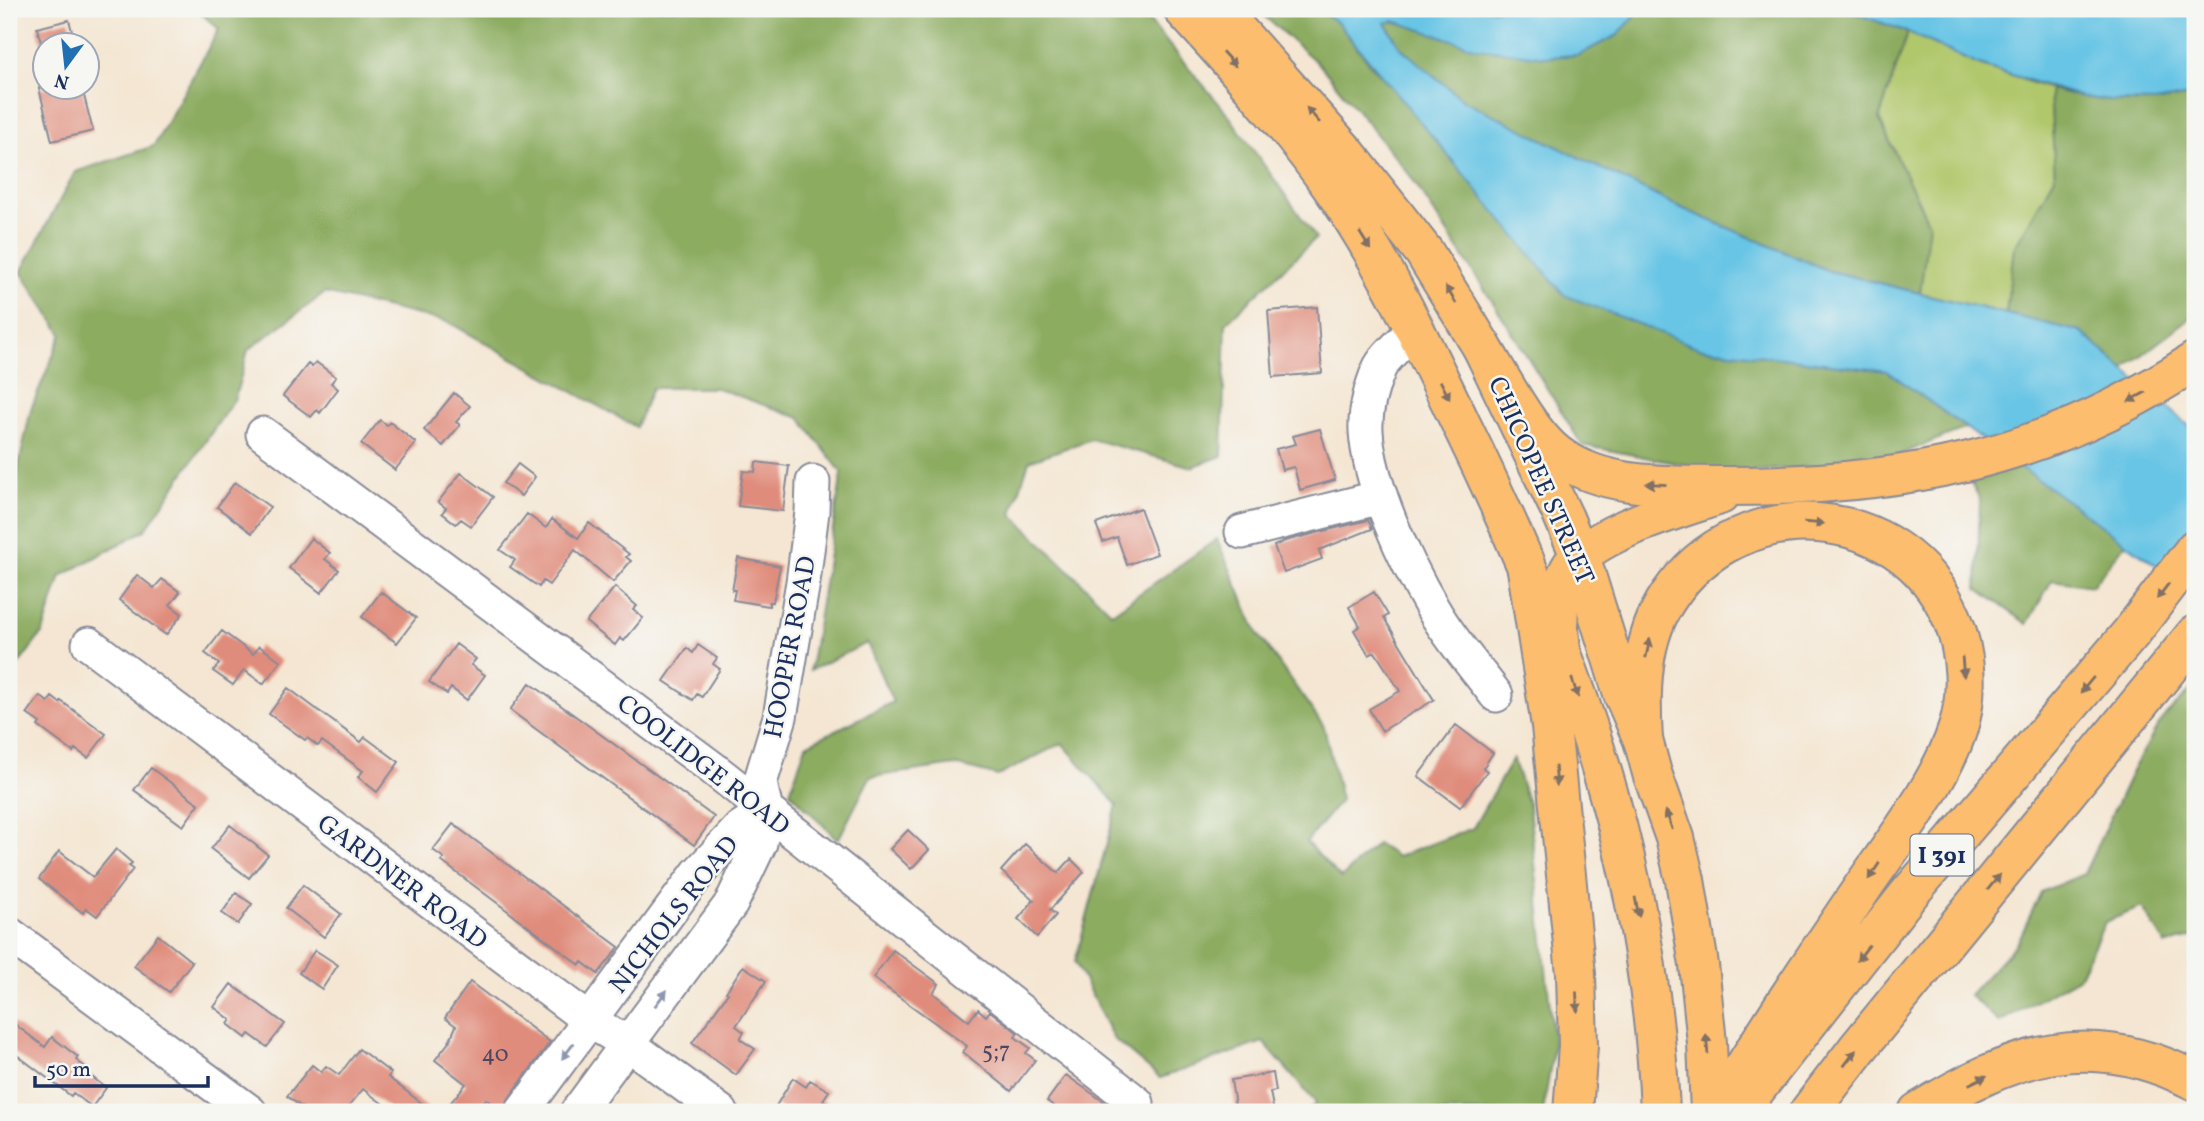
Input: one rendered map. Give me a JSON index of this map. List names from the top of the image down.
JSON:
{
  "streets": {
    "main road": ["CHICOPEE STREET", "I 391"],
    "street": [
      "HOOPER ROAD",
      "COOLIDGE ROAD",
      "GARDNER ROAD",
      "NICHOLS ROAD"
    ]
  },
  "crossings": [
    ["HOOPER ROAD", "COOLIDGE ROAD"],
    ["HOOPER ROAD", "NICHOLS ROAD"],
    ["COOLIDGE ROAD", "NICHOLS ROAD"],
    ["GARDNER ROAD", "NICHOLS ROAD"]
  ],
  "house_numbers": ["5;7", "40"],
  "scale_bar": "50 m",
  "north": "bottom"
}
